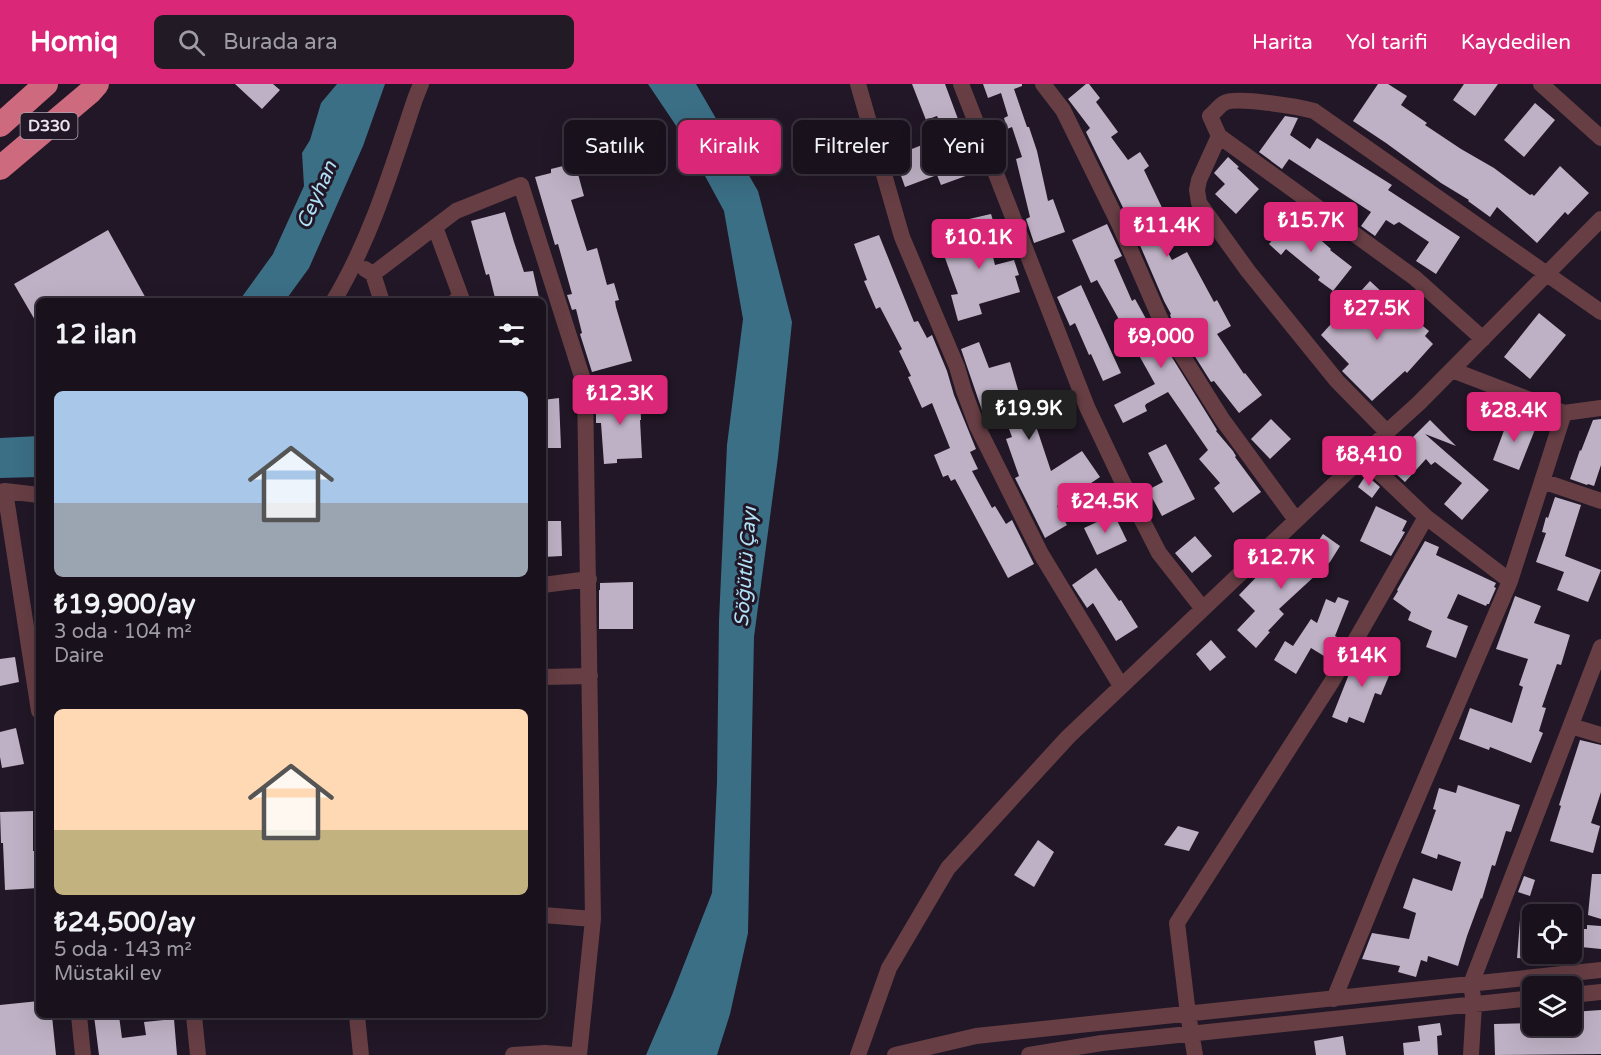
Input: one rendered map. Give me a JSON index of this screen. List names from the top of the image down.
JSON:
{
  "streets": {
    "highway": ["D330"]
  },
  "water": ["Ceyhan", "Söğütlü Çayı"],
  "page": {
    "header": "Homiq",
    "search": "Burada ara",
    "nav": ["Harita", "Yol tarifi", "Kaydedilen"],
    "chip": [
      "Satılık",
      "Kiralık",
      "Filtreler",
      "Yeni"
    ],
    "price": [
      "₺15.7K",
      "₺11.4K",
      "₺10.1K",
      "₺27.5K",
      "₺9,000",
      "₺12.3K",
      "₺19.9K",
      "₺28.4K",
      "₺8,410",
      "₺24.5K",
      "₺12.7K",
      "₺14K"
    ],
    "heading": "12 ilan",
    "list": [
      {
        "name": "₺19,900/ay",
        "note": "3 oda · 104 m² · Daire"
      },
      {
        "name": "₺24,500/ay",
        "note": "5 oda · 143 m² · Müstakil ev"
      }
    ]
  }
}
